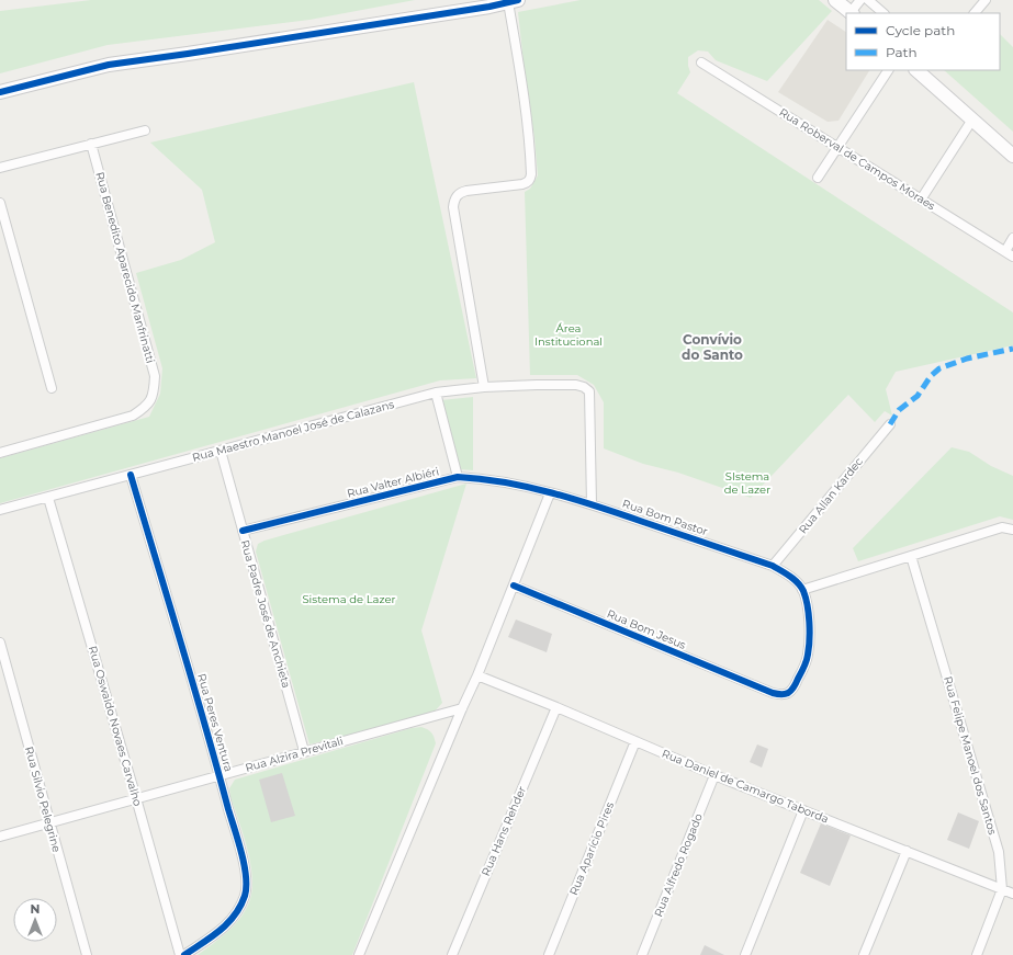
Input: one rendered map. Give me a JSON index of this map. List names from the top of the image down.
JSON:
{
  "streets": {
    "street": [
      "Rua Roberval de Campos Moraes",
      "Rua Benedito Aparecido Manfrinatti",
      "Rua Maestro Manoel José de Calazans",
      "Rua Valter Albiéri",
      "Rua Allan Kardec",
      "Rua Bom Pastor",
      "Rua Padre José de Anchieta",
      "Rua Bom Jesus",
      "Rua Peres Ventura",
      "Rua Oswaldo Novaes Carvalho",
      "Rua Alzira Previtali",
      "Rua Felipe Manoel dos Santos",
      "Rua Daniel de Camargo Taborda",
      "Rua Silvio Pelegrine",
      "Rua Hans Rehder",
      "Rua Aparício Pires",
      "Rua Alfredo Rogado"
    ]
  },
  "crossings": [
    ["Rua Maestro Manoel José de Calazans", "Rua Bom Pastor"],
    ["Rua Maestro Manoel José de Calazans", "Rua Padre José de Anchieta"],
    ["Rua Maestro Manoel José de Calazans", "Rua Peres Ventura"],
    ["Rua Maestro Manoel José de Calazans", "Rua Oswaldo Novaes Carvalho"],
    ["Rua Valter Albiéri", "Rua Bom Pastor"],
    ["Rua Valter Albiéri", "Rua Padre José de Anchieta"],
    ["Rua Allan Kardec", "Rua Bom Pastor"],
    ["Rua Bom Pastor", "Rua Bom Jesus"],
    ["Rua Padre José de Anchieta", "Rua Alzira Previtali"],
    ["Rua Peres Ventura", "Rua Alzira Previtali"],
    ["Rua Oswaldo Novaes Carvalho", "Rua Alzira Previtali"],
    ["Rua Alzira Previtali", "Rua Silvio Pelegrine"],
    ["Rua Felipe Manoel dos Santos", "Rua Daniel de Camargo Taborda"],
    ["Rua Daniel de Camargo Taborda", "Rua Hans Rehder"],
    ["Rua Daniel de Camargo Taborda", "Rua Aparício Pires"],
    ["Rua Daniel de Camargo Taborda", "Rua Alfredo Rogado"]
  ],
  "districts": ["Convívio do Santo"],
  "parks": ["Área Institucional", "SIstema de Lazer", "Sistema de Lazer"],
  "legend": ["Cycle path", "Path"],
  "north": "top"
}
